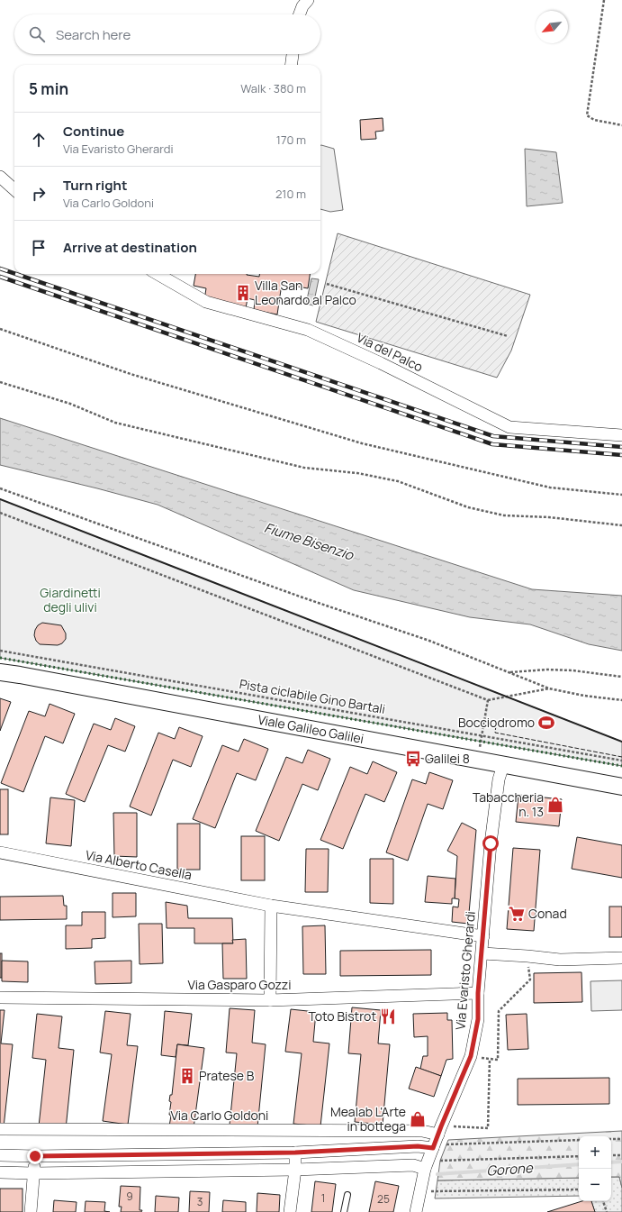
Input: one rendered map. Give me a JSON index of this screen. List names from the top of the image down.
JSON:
{
  "streets": {
    "main road": ["Viale Galileo Galilei"],
    "street": [
      "Via del Palco",
      "Via Alberto Casella",
      "Via Evaristo Gherardi",
      "Via Gasparo Gozzi",
      "Via Carlo Goldoni"
    ],
    "path": ["Pista ciclabile Gino Bartali"]
  },
  "crossings": [
    ["Viale Galileo Galilei", "Via Evaristo Gherardi"],
    ["Via Alberto Casella", "Via Evaristo Gherardi"],
    ["Via Evaristo Gherardi", "Via Gasparo Gozzi"],
    ["Via Evaristo Gherardi", "Via Carlo Goldoni"]
  ],
  "water": ["Fiume Bisenzio", "Gorone"],
  "parks": ["Giardinetti degli ulivi"],
  "places": {
    "building": ["Villa San Leonardo al Palco", "Pratese B"],
    "sports": ["Bocciodromo"],
    "bus stop": ["Galilei 8"],
    "shop": ["Tabaccheria n. 13", "Mealab L'Arte in bottega"],
    "supermarket": ["Conad"],
    "restaurant": ["Toto Bistrot"]
  },
  "house_numbers": [
    "9",
    "1",
    "25",
    "3"
  ],
  "north": "bottom left",
  "page": {
    "search": "Search here",
    "heading": ["5 min", "Walk · 380 m"],
    "list": [
      ["Continue", "Via Evaristo Gherardi", "170 m"],
      ["Turn right", "Via Carlo Goldoni", "210 m"],
      "Arrive at destination"
    ],
    "map_buttons": ["+", "−"]
  }
}
